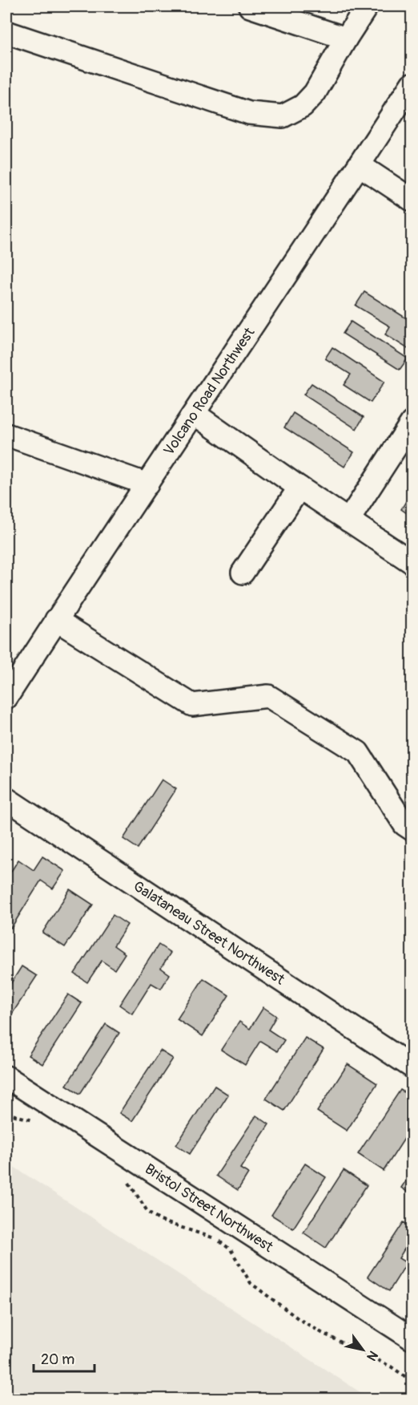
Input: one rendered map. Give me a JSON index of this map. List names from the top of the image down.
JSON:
{
  "streets": {
    "street": ["Volcano Road Northwest", "Galataneau Street Northwest", "Bristol Street Northwest"]
  },
  "scale_bar": "20 m",
  "north": "bottom right"
}
